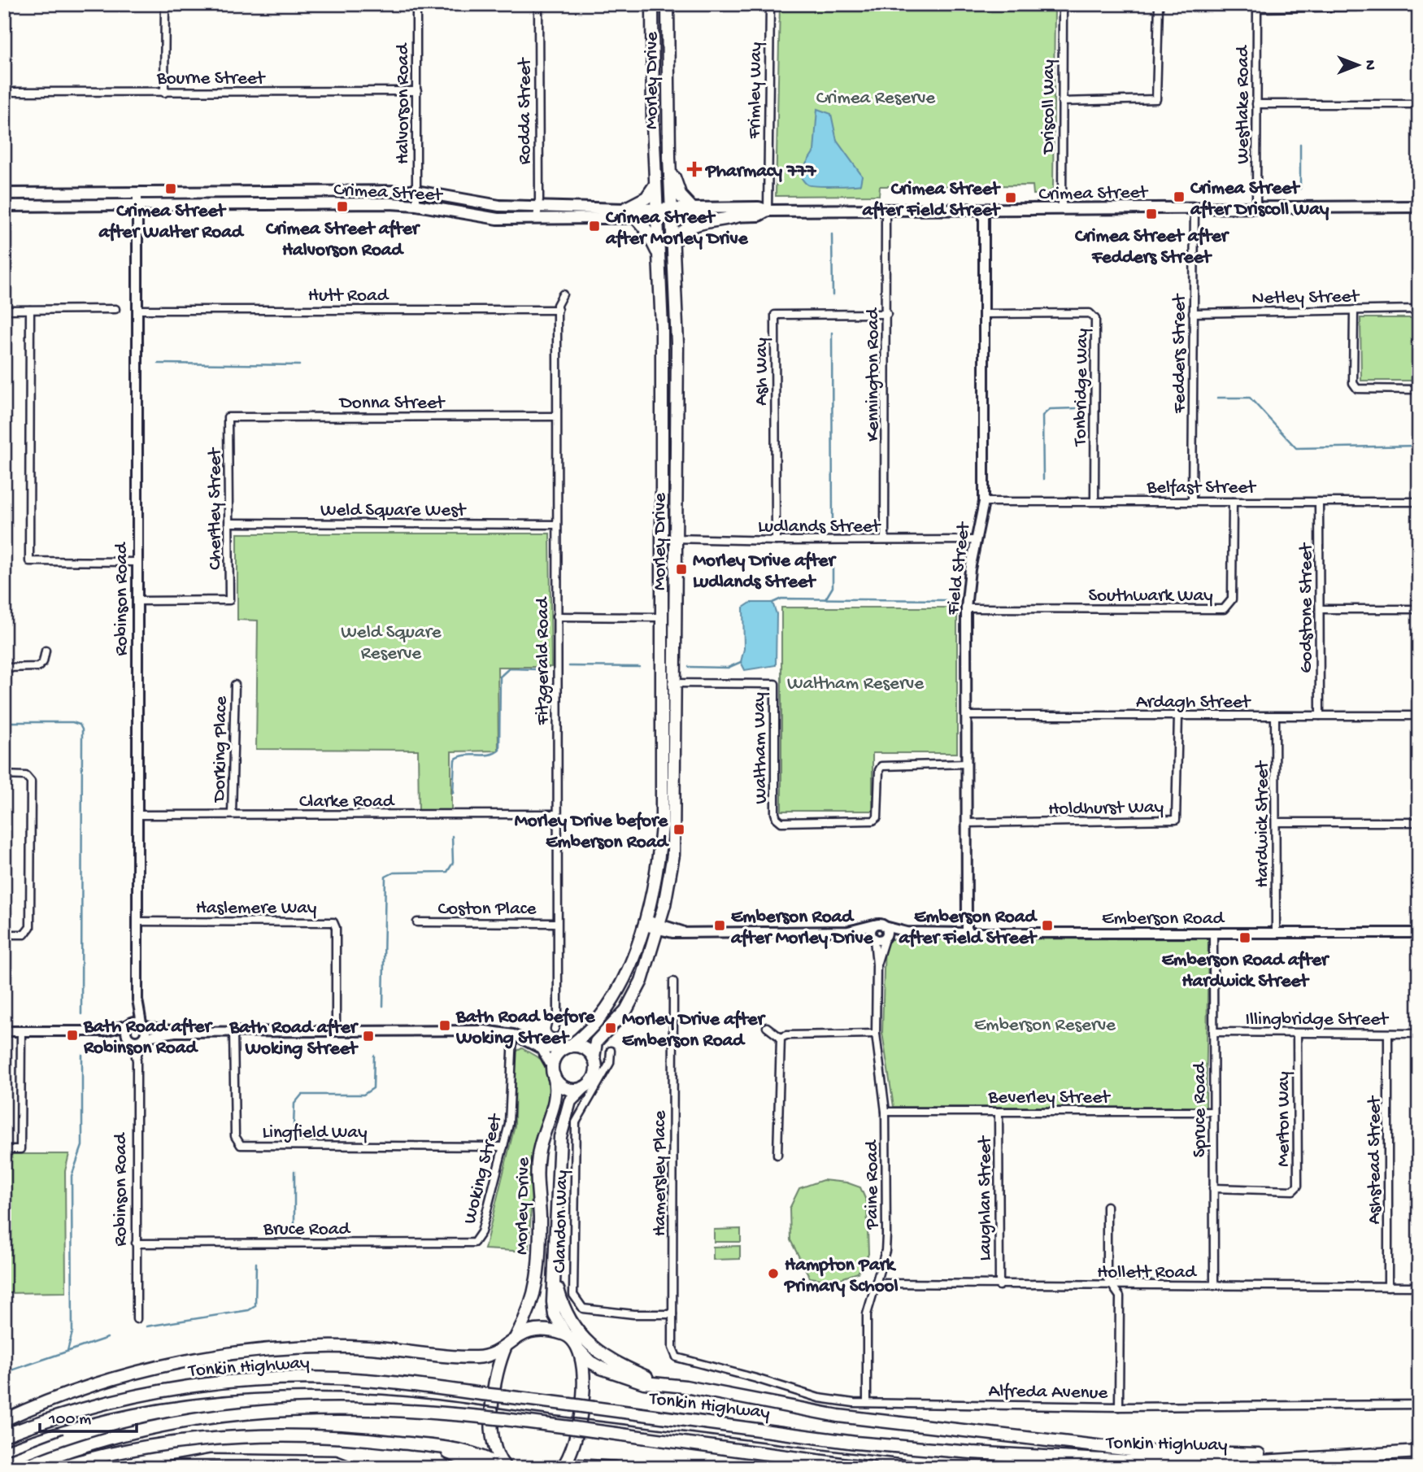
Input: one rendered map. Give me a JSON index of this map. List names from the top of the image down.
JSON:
{
  "streets": {
    "highway": ["Morley Drive", "Tonkin Highway"],
    "main road": ["Crimea Street"],
    "street": [
      "Bourne Street",
      "Frimley Way",
      "Halvorson Road",
      "Westlake Road",
      "Driscoll Way",
      "Rodda Street",
      "Hutt Road",
      "Netley Street",
      "Fedders Street",
      "Ash Way",
      "Kennington Road",
      "Tonbridge Way",
      "Donna Street",
      "Belfast Street",
      "Weld Square West",
      "Chertley Street",
      "Ludlands Street",
      "Field Street",
      "Southwark Way",
      "Robinson Road",
      "Godstone Street",
      "Fitzgerald Road",
      "Ardagh Street",
      "Waltham Way",
      "Dorking Place",
      "Clarke Road",
      "Holdhurst Way",
      "Hardwick Street",
      "Haslemere Way",
      "Coston Place",
      "Emberson Road",
      "Illingbridge Street",
      "Beverley Street",
      "Spruce Road",
      "Merton Way",
      "Lingfield Way",
      "Ashstead Street",
      "Woking Street",
      "Hamersley Place",
      "Paine Road",
      "Laughlan Street",
      "Clandon Way",
      "Bruce Road",
      "Hollett Road",
      "Alfreda Avenue"
    ]
  },
  "crossings": [
    ["Bourne Street", "Halvorson Road"],
    ["Morley Drive", "Crimea Street"],
    ["Morley Drive", "Ludlands Street"],
    ["Morley Drive", "Waltham Way"],
    ["Frimley Way", "Crimea Street"],
    ["Halvorson Road", "Crimea Street"],
    ["Westlake Road", "Crimea Street"],
    ["Driscoll Way", "Crimea Street"],
    ["Rodda Street", "Crimea Street"],
    ["Crimea Street", "Fedders Street"],
    ["Crimea Street", "Kennington Road"],
    ["Crimea Street", "Field Street"],
    ["Crimea Street", "Robinson Road"],
    ["Hutt Road", "Robinson Road"],
    ["Hutt Road", "Fitzgerald Road"],
    ["Netley Street", "Fedders Street"],
    ["Fedders Street", "Belfast Street"],
    ["Ash Way", "Kennington Road"],
    ["Ash Way", "Ludlands Street"],
    ["Kennington Road", "Ludlands Street"],
    ["Tonbridge Way", "Belfast Street"],
    ["Tonbridge Way", "Field Street"],
    ["Donna Street", "Chertley Street"],
    ["Donna Street", "Fitzgerald Road"],
    ["Belfast Street", "Field Street"],
    ["Belfast Street", "Southwark Way"],
    ["Belfast Street", "Godstone Street"],
    ["Weld Square West", "Chertley Street"],
    ["Weld Square West", "Fitzgerald Road"],
    ["Chertley Street", "Robinson Road"],
    ["Ludlands Street", "Field Street"],
    ["Field Street", "Southwark Way"],
    ["Field Street", "Ardagh Street"],
    ["Field Street", "Waltham Way"],
    ["Field Street", "Holdhurst Way"],
    ["Field Street", "Emberson Road"],
    ["Robinson Road", "Clarke Road"],
    ["Robinson Road", "Haslemere Way"],
    ["Robinson Road", "Bruce Road"],
    ["Godstone Street", "Ardagh Street"],
    ["Fitzgerald Road", "Clarke Road"],
    ["Fitzgerald Road", "Coston Place"],
    ["Ardagh Street", "Holdhurst Way"],
    ["Ardagh Street", "Hardwick Street"],
    ["Dorking Place", "Clarke Road"],
    ["Hardwick Street", "Emberson Road"],
    ["Emberson Road", "Spruce Road"],
    ["Emberson Road", "Paine Road"],
    ["Illingbridge Street", "Spruce Road"],
    ["Illingbridge Street", "Merton Way"],
    ["Illingbridge Street", "Ashstead Street"],
    ["Beverley Street", "Spruce Road"],
    ["Beverley Street", "Paine Road"],
    ["Beverley Street", "Laughlan Street"],
    ["Spruce Road", "Merton Way"],
    ["Spruce Road", "Hollett Road"],
    ["Lingfield Way", "Woking Street"],
    ["Ashstead Street", "Hollett Road"],
    ["Woking Street", "Bruce Road"],
    ["Hamersley Place", "Clandon Way"],
    ["Hamersley Place", "Alfreda Avenue"],
    ["Paine Road", "Hollett Road"],
    ["Paine Road", "Alfreda Avenue"],
    ["Laughlan Street", "Hollett Road"]
  ],
  "parks": [
    "Crimea Reserve",
    "Weld Square Reserve",
    "Waltham Reserve",
    "Emberson Reserve"
  ],
  "places": {
    "health": ["Pharmacy 777"],
    "transit": [
      "Crimea Street after Walter Road",
      "Crimea Street after Driscoll Way",
      "Crimea Street after Field Street",
      "Crimea Street after Halvorson Road",
      "Crimea Street after Fedders Street",
      "Crimea Street after Morley Drive",
      "Morley Drive after Ludlands Street",
      "Morley Drive before Emberson Road",
      "Emberson Road after Morley Drive",
      "Emberson Road after Field Street",
      "Emberson Road after Hardwick Street",
      "Bath Road before Woking Street",
      "Morley Drive after Emberson Road",
      "Bath Road after Robinson Road",
      "Bath Road after Woking Street"
    ],
    "other": ["Hampton Park Primary School"]
  },
  "scale_bar": "100 m",
  "north": "right"
}
